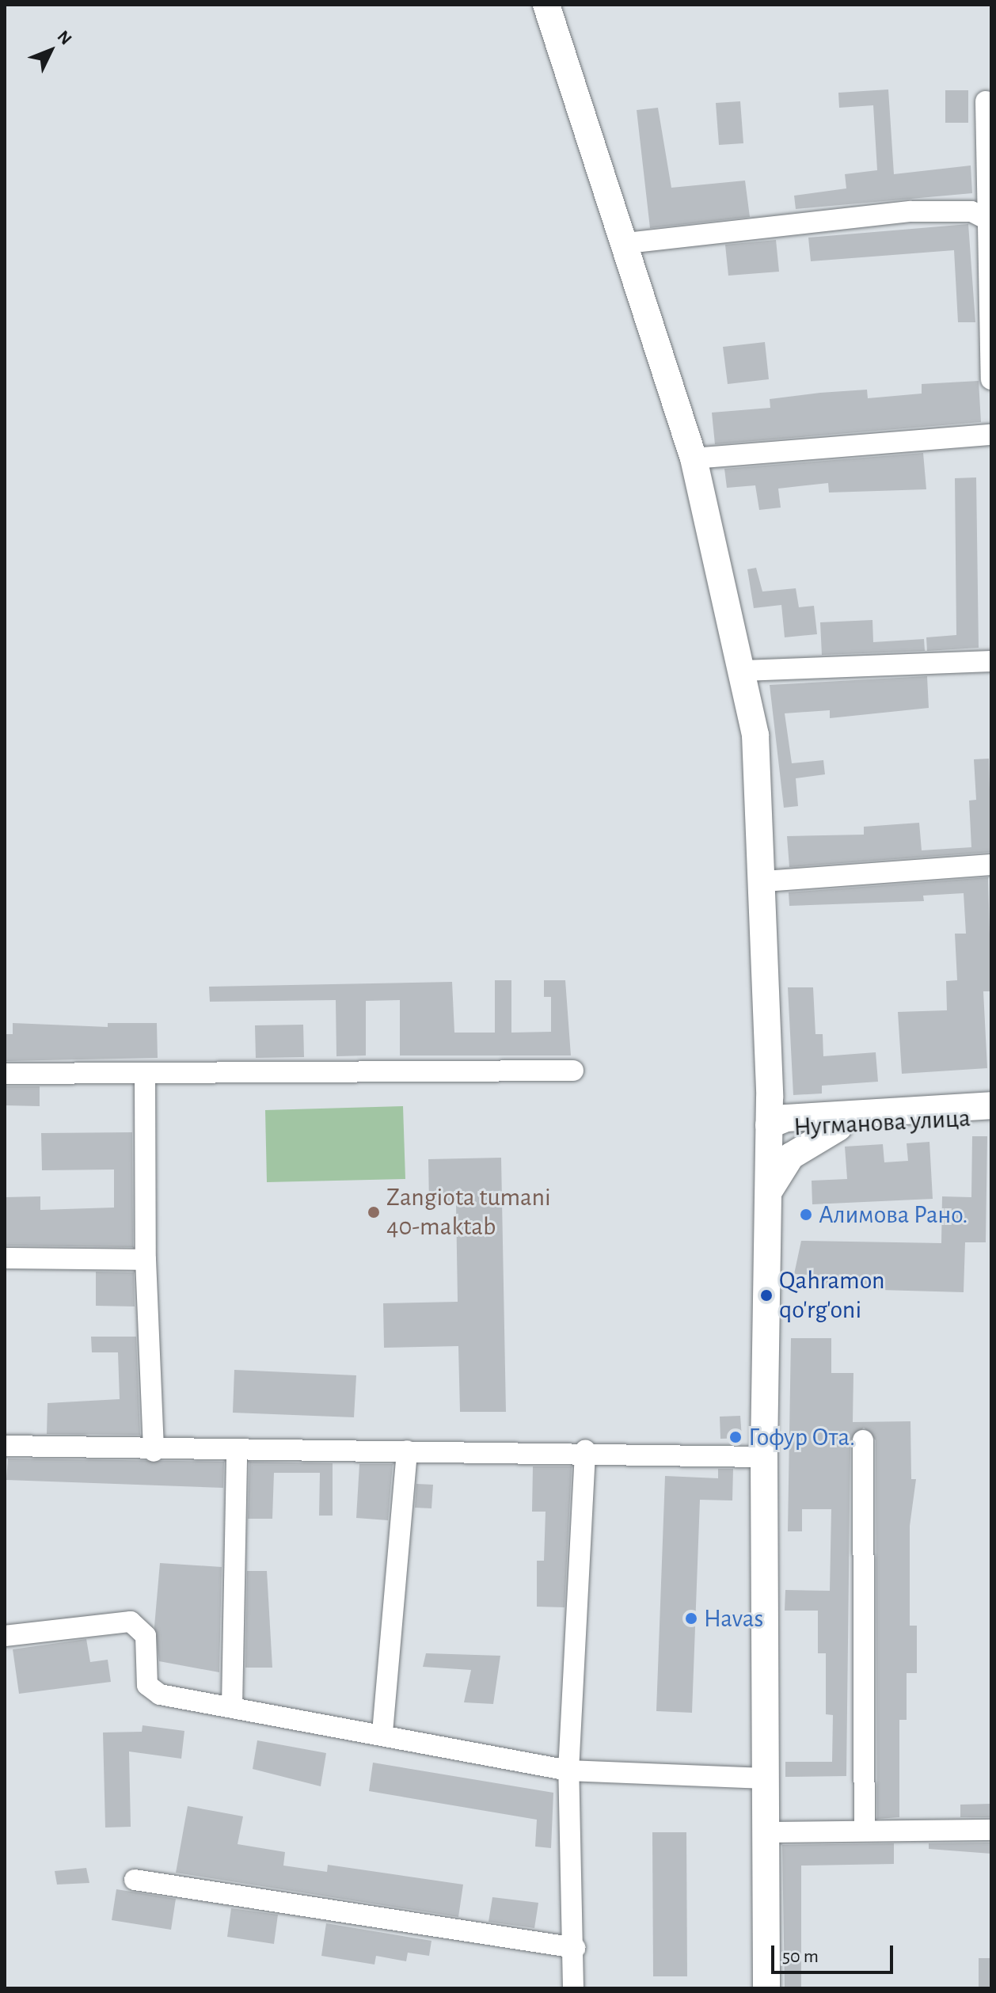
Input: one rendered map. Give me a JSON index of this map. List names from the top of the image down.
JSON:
{
  "streets": {
    "main road": ["Нугманова улица"]
  },
  "places": [
    "Zangiota tumani 40-maktab",
    "Алимова Рано.",
    "Qahramon qo'rg'oni",
    "Гофур Ота.",
    "Havas"
  ],
  "scale_bar": "50 m",
  "north": "top right"
}
